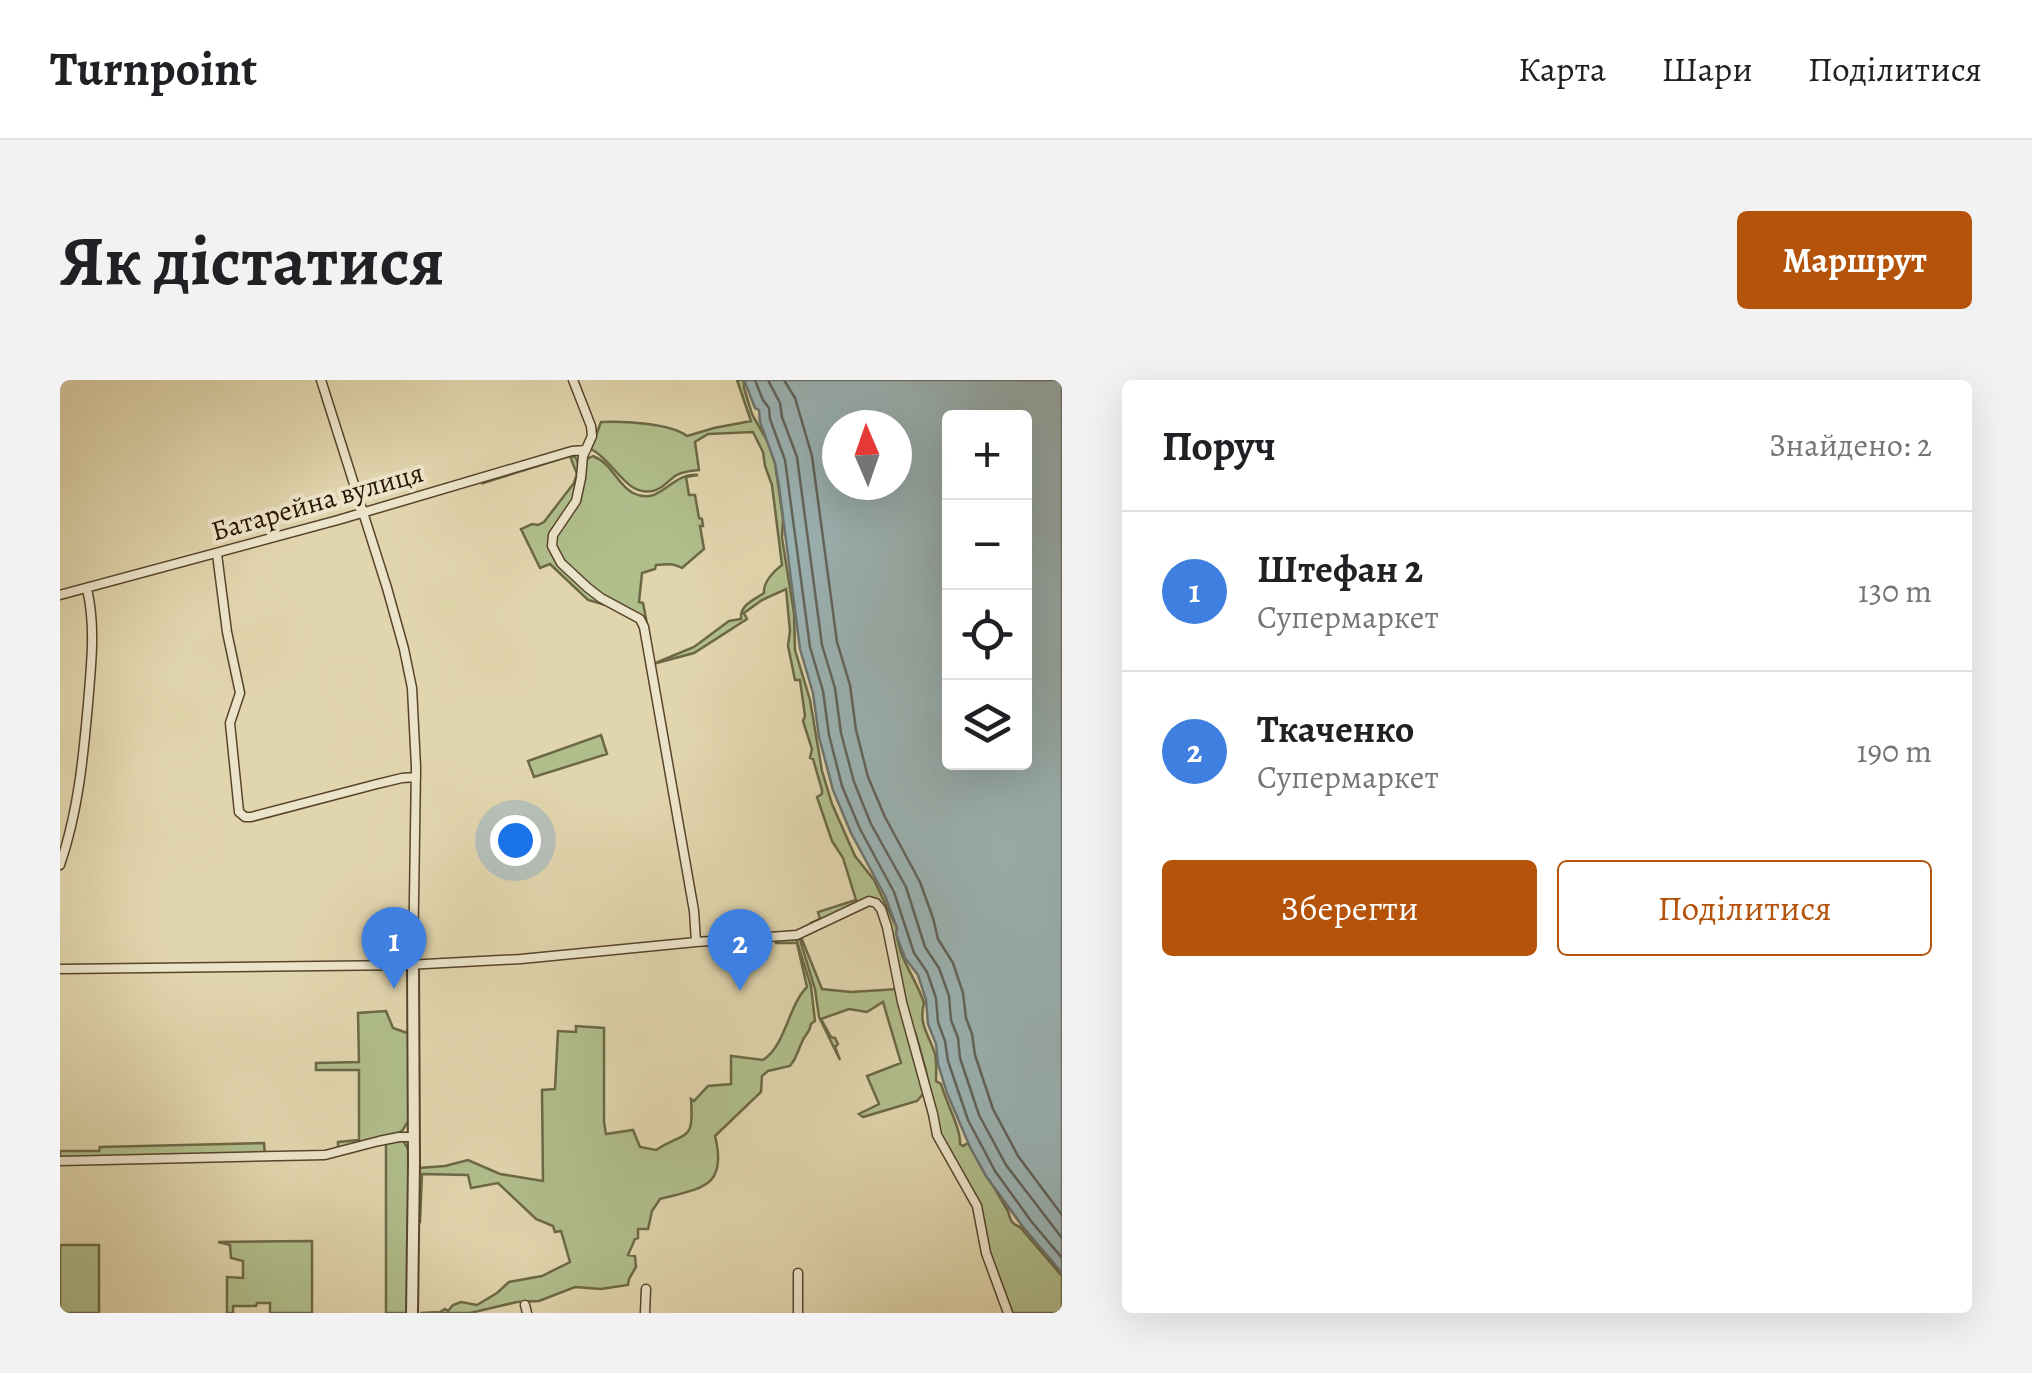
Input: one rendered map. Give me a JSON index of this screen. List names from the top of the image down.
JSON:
{
  "streets": {
    "street": ["Батарейна вулиця"]
  },
  "north": "top",
  "page": {
    "header": "Turnpoint",
    "nav": ["Карта", "Шари", "Поділитися"],
    "buttons": [
      "Маршрут",
      ["Зберегти", "Поділитися"]
    ],
    "title": "Як дістатися",
    "heading": ["Поруч", "Знайдено: 2"],
    "map_buttons": ["+", "−"],
    "list": [
      {
        "mark": "1",
        "name": "Штефан 2",
        "note": "Супермаркет",
        "value": "130 m"
      },
      {
        "mark": "2",
        "name": "Ткаченко",
        "note": "Супермаркет",
        "value": "190 m"
      }
    ],
    "pins": ["1", "2"]
  }
}
